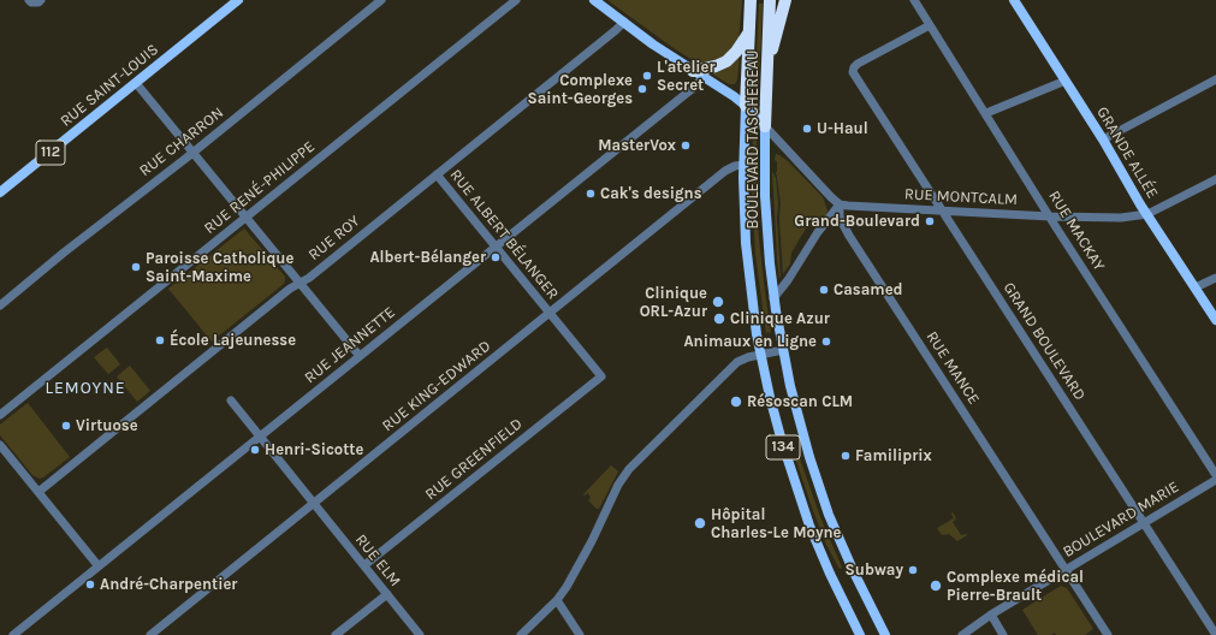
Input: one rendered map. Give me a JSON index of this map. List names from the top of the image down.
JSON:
{
  "streets": {
    "highway": ["BOULEVARD TASCHEREAU", "134"],
    "main road": ["RUE SAINT-LOUIS", "112", "GRANDE ALLÉE"],
    "street": [
      "RUE CHARRON",
      "RUE RENÉ-PHILIPPE",
      "RUE MONTCALM",
      "RUE MACKAY",
      "RUE ALBERT BÉLANGER",
      "RUE ROY",
      "GRAND BOULEVARD",
      "RUE JEANNETTE",
      "RUE MANCE",
      "RUE KING-EDWARD",
      "RUE GREENFIELD",
      "BOULEVARD MARIE",
      "RUE ELM"
    ]
  },
  "crossings": [
    ["BOULEVARD TASCHEREAU", "RUE KING-EDWARD"],
    ["GRANDE ALLÉE", "RUE MONTCALM"],
    ["RUE MONTCALM", "RUE MACKAY"],
    ["RUE MONTCALM", "GRAND BOULEVARD"],
    ["RUE MONTCALM", "RUE MANCE"],
    ["RUE MACKAY", "GRAND BOULEVARD"],
    ["RUE ALBERT BÉLANGER", "RUE ROY"],
    ["RUE ALBERT BÉLANGER", "RUE JEANNETTE"],
    ["RUE ALBERT BÉLANGER", "RUE KING-EDWARD"],
    ["RUE ALBERT BÉLANGER", "RUE GREENFIELD"],
    ["GRAND BOULEVARD", "BOULEVARD MARIE"],
    ["RUE JEANNETTE", "RUE ELM"],
    ["RUE MANCE", "BOULEVARD MARIE"],
    ["RUE KING-EDWARD", "RUE ELM"],
    ["RUE GREENFIELD", "RUE ELM"]
  ],
  "districts": ["LEMOYNE"],
  "places": [
    "L'atelier Secret",
    "Complexe Saint-Georges",
    "U-Haul",
    "MasterVox",
    "Cak's designs",
    "Grand-Boulevard",
    "Albert-Bélanger",
    "Paroisse Catholique Saint-Maxime",
    "Casamed",
    "Clinique ORL-Azur",
    "Clinique Azur",
    "École Lajeunesse",
    "Animaux en Ligne",
    "Résoscan CLM",
    "Virtuose",
    "Henri-Sicotte",
    "Familiprix",
    "Hôpital Charles-Le Moyne",
    "Subway",
    "André-Charpentier",
    "Complexe médical Pierre-Brault"
  ]
}
